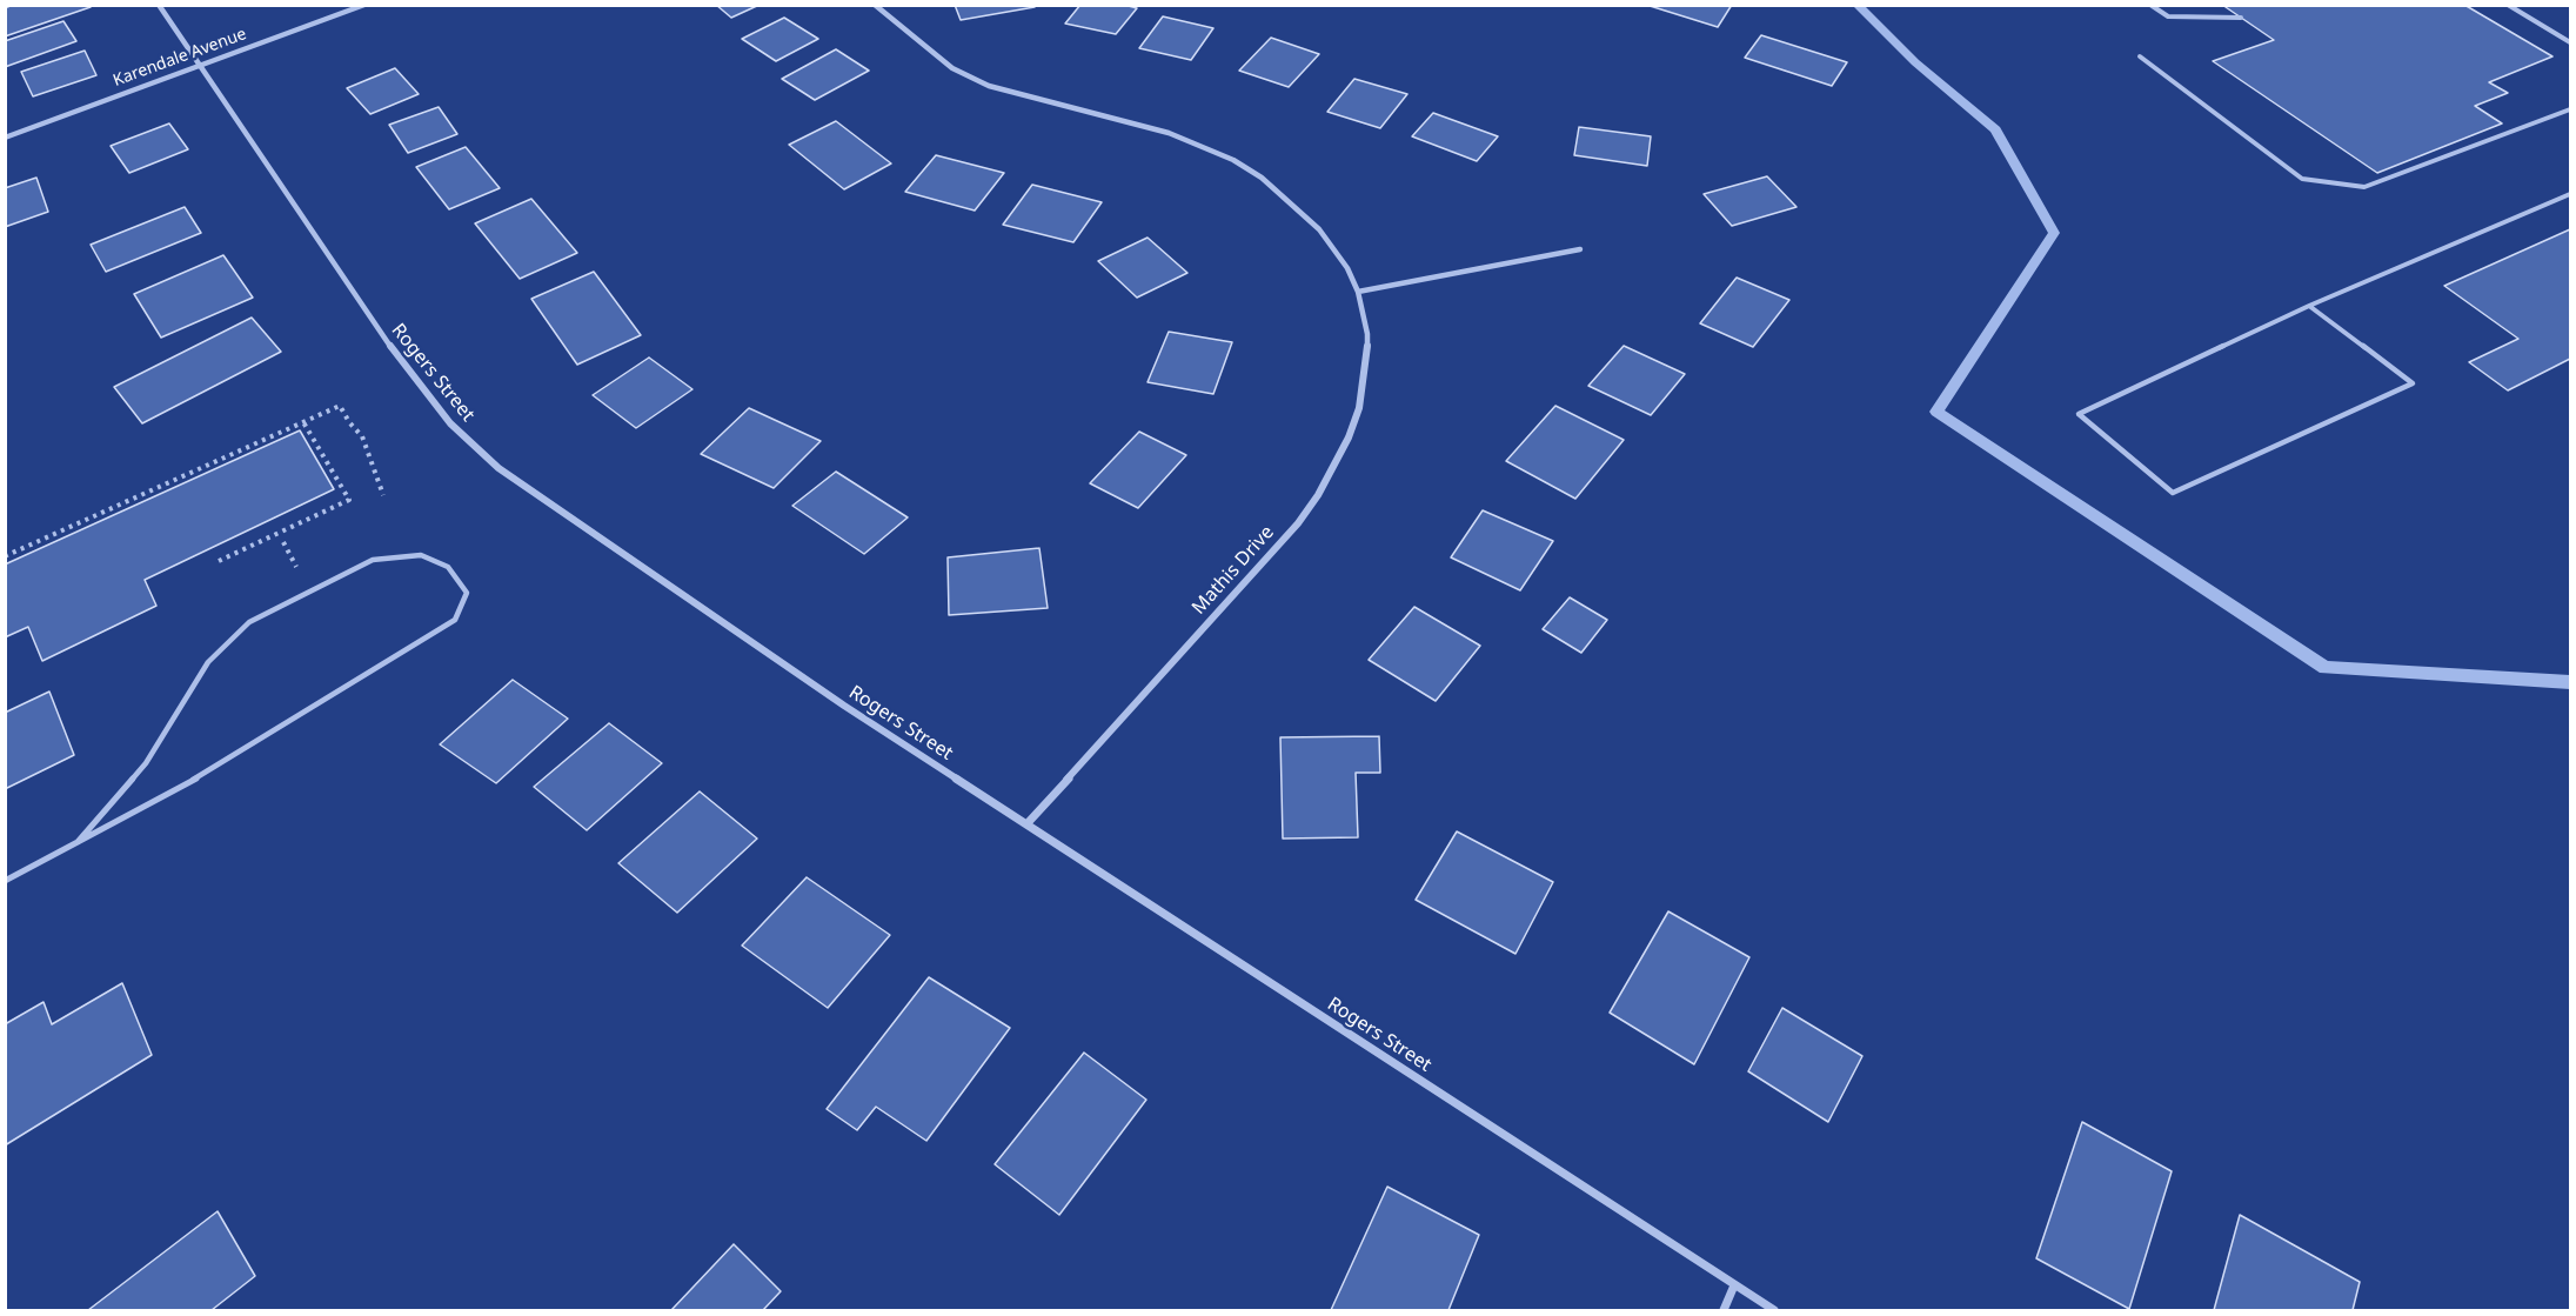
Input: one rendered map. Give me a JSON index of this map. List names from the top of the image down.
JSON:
{
  "streets": {
    "street": ["Karendale Avenue", "Rogers Street", "Mathis Drive"]
  },
  "crossings": [
    ["Karendale Avenue", "Rogers Street"],
    ["Rogers Street", "Mathis Drive"]
  ]
}
